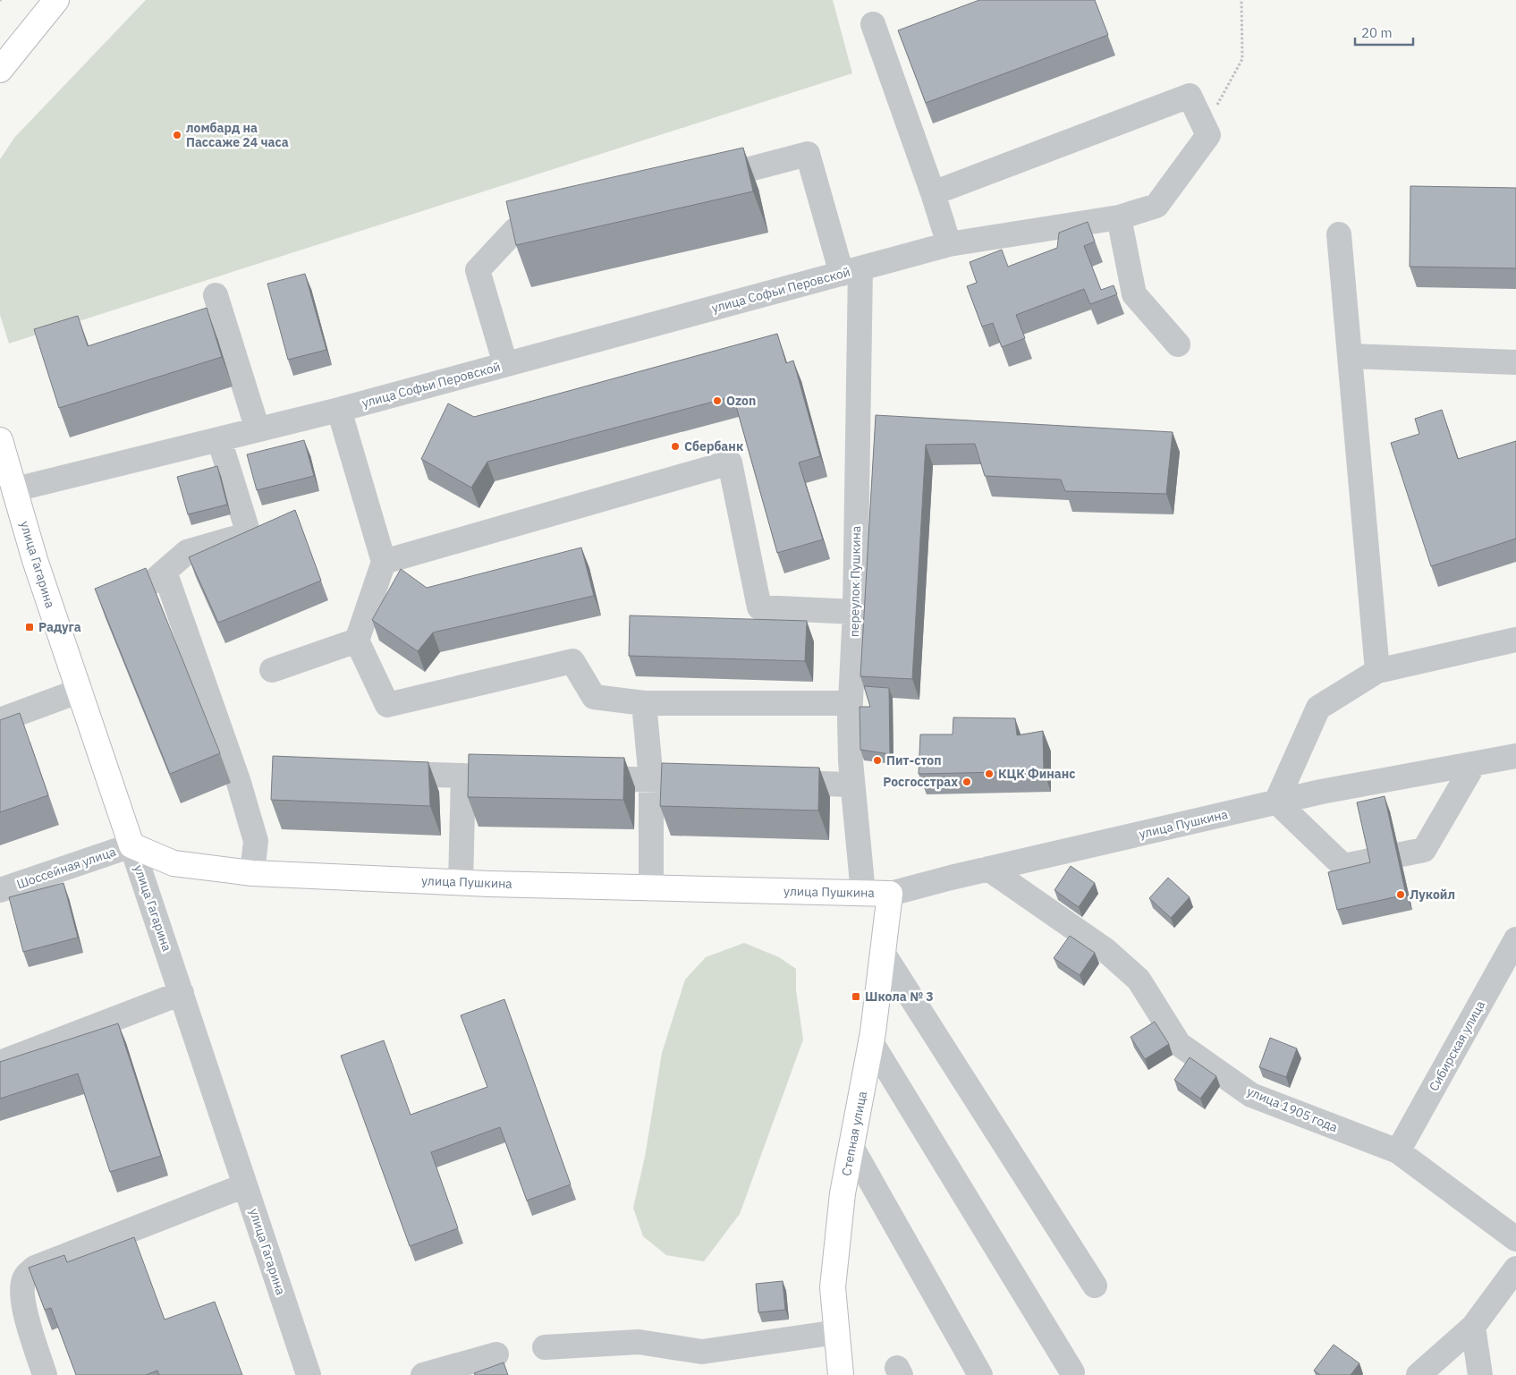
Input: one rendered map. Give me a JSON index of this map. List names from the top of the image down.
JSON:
{
  "streets": {
    "main road": ["улица Гагарина", "улица Пушкина", "Степная улица"],
    "street": [
      "улица Софьи Перовской",
      "переулок Пушкина",
      "Шоссейная улица",
      "Сибирская улица",
      "улица 1905 года"
    ]
  },
  "crossings": [
    ["улица Софьи Перовской", "улица Гагарина"],
    ["улица Софьи Перовской", "переулок Пушкина"],
    ["улица Гагарина", "улица Пушкина"],
    ["улица Гагарина", "Шоссейная улица"],
    ["переулок Пушкина", "улица Пушкина"],
    ["улица Пушкина", "Шоссейная улица"],
    ["улица Пушкина", "улица 1905 года"],
    ["улица Пушкина", "Степная улица"],
    ["Сибирская улица", "улица 1905 года"]
  ],
  "places": {
    "other": [
      "ломбард на Пассаже 24 часа",
      "Ozon",
      "Сбербанк",
      "Пит-стоп",
      "КЦК Финанс",
      "Росгосстрах",
      "Лукойл"
    ],
    "transit": ["Радуга", "Школа № 3"]
  },
  "scale_bar": "20 m"
}
